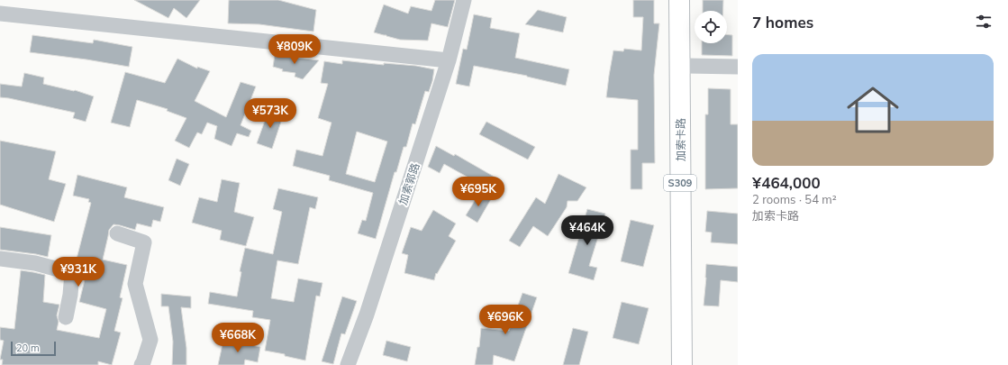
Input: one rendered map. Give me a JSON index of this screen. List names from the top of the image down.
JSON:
{
  "streets": {
    "main road": ["加索卡路", "S309"],
    "street": ["加索郭路"]
  },
  "scale_bar": "20 m",
  "page": {
    "heading": "7 homes",
    "price": [
      "¥809K",
      "¥573K",
      "¥695K",
      "¥464K",
      "¥931K",
      "¥696K",
      "¥668K"
    ],
    "list": [
      {
        "name": "¥464,000",
        "note": "2 rooms · 54 m² · 加索卡路"
      }
    ],
    "scale": "20 m"
  }
}
